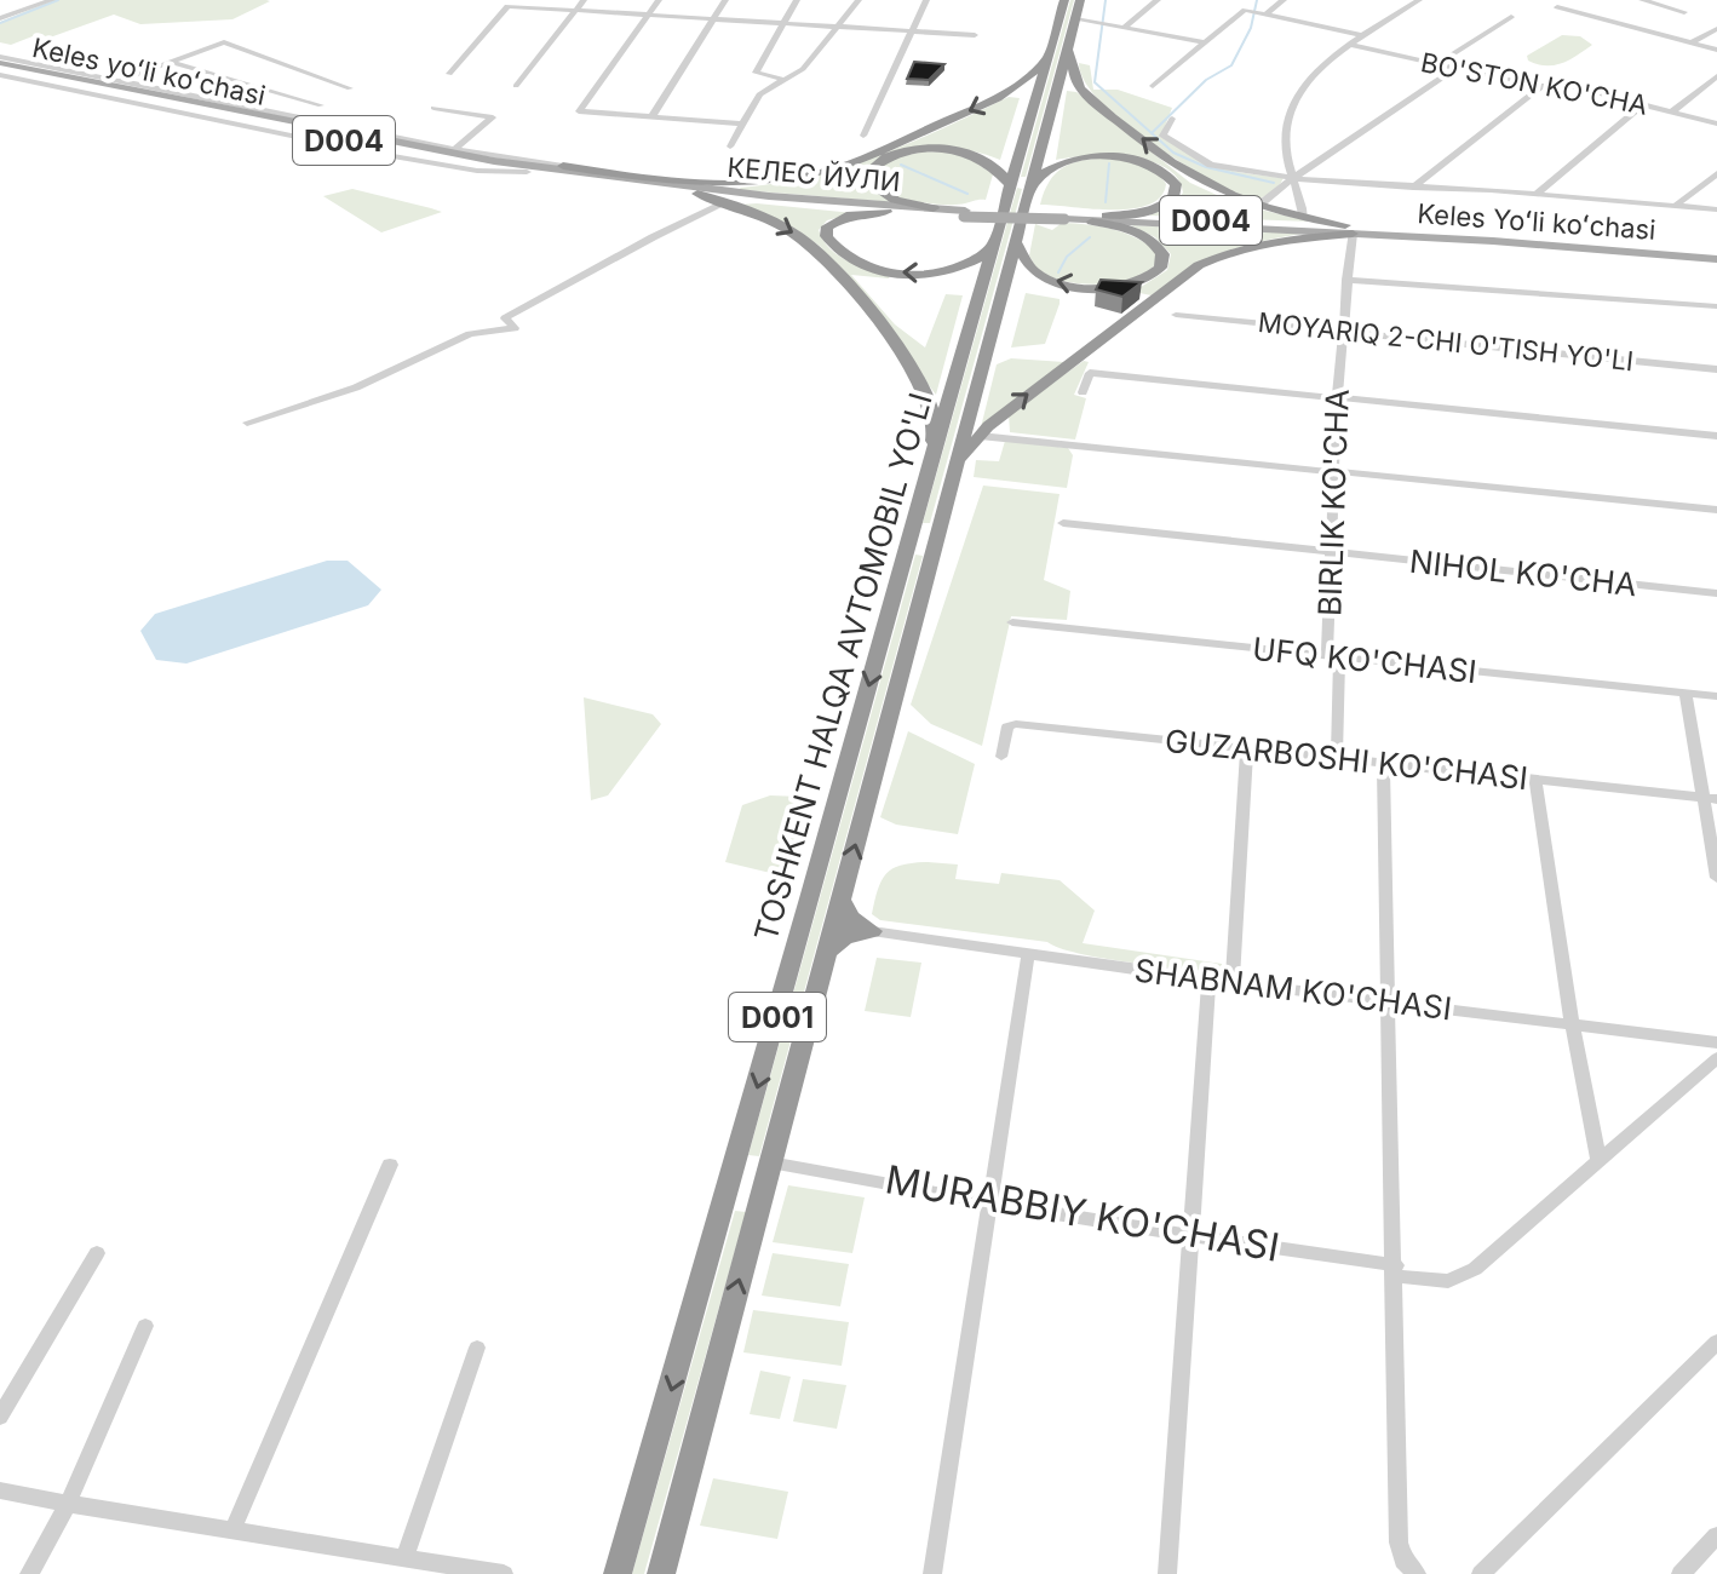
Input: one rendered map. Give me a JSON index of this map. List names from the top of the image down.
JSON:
{
  "streets": {
    "highway": ["TOSHKENT HALQA AVTOMOBIL YO'LI", "D001"],
    "main road": [
      "Keles yoʻli koʻchasi",
      "D004",
      "КЕЛЕС ЙУЛИ",
      "Keles Yoʻli koʻchasi"
    ],
    "street": [
      "BO'STON KO'CHA",
      "MOYARIQ 2-CHI O'TISH YO'LI",
      "BIRLIK KO'CHA",
      "NIHOL KO'CHA",
      "UFQ KO'CHASI",
      "GUZARBOSHI KO'CHASI",
      "SHABNAM KO'CHASI",
      "MURABBIY KO'CHASI"
    ]
  },
  "crossings": [
    ["Keles yoʻli koʻchasi", "КЕЛЕС ЙУЛИ"],
    ["D004", "КЕЛЕС ЙУЛИ"],
    ["D004", "Keles Yoʻli koʻchasi"],
    ["D004", "BIRLIK KO'CHA"],
    ["Keles Yoʻli koʻchasi", "BIRLIK KO'CHA"],
    ["MOYARIQ 2-CHI O'TISH YO'LI", "BIRLIK KO'CHA"],
    ["BIRLIK KO'CHA", "NIHOL KO'CHA"],
    ["BIRLIK KO'CHA", "UFQ KO'CHASI"],
    ["BIRLIK KO'CHA", "GUZARBOSHI KO'CHASI"],
    ["TOSHKENT HALQA AVTOMOBIL YO'LI", "MURABBIY KO'CHASI"]
  ]
}
